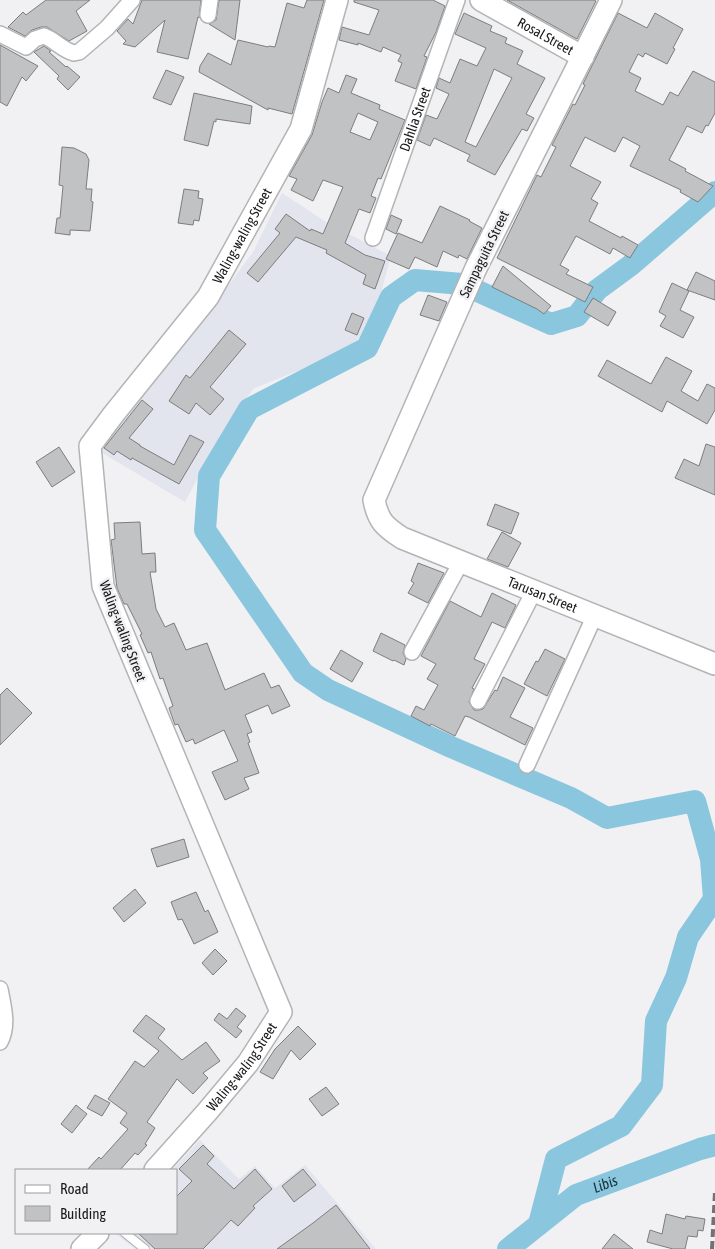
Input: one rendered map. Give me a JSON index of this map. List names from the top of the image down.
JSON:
{
  "streets": {
    "street": [
      "Rosal Street",
      "Dahlia Street",
      "Waling-waling Street",
      "Sampaguita Street",
      "Tarusan Street"
    ]
  },
  "crossings": [
    ["Rosal Street", "Sampaguita Street"],
    ["Sampaguita Street", "Tarusan Street"]
  ],
  "water": ["Libis"],
  "legend": ["Road", "Building"]
}
